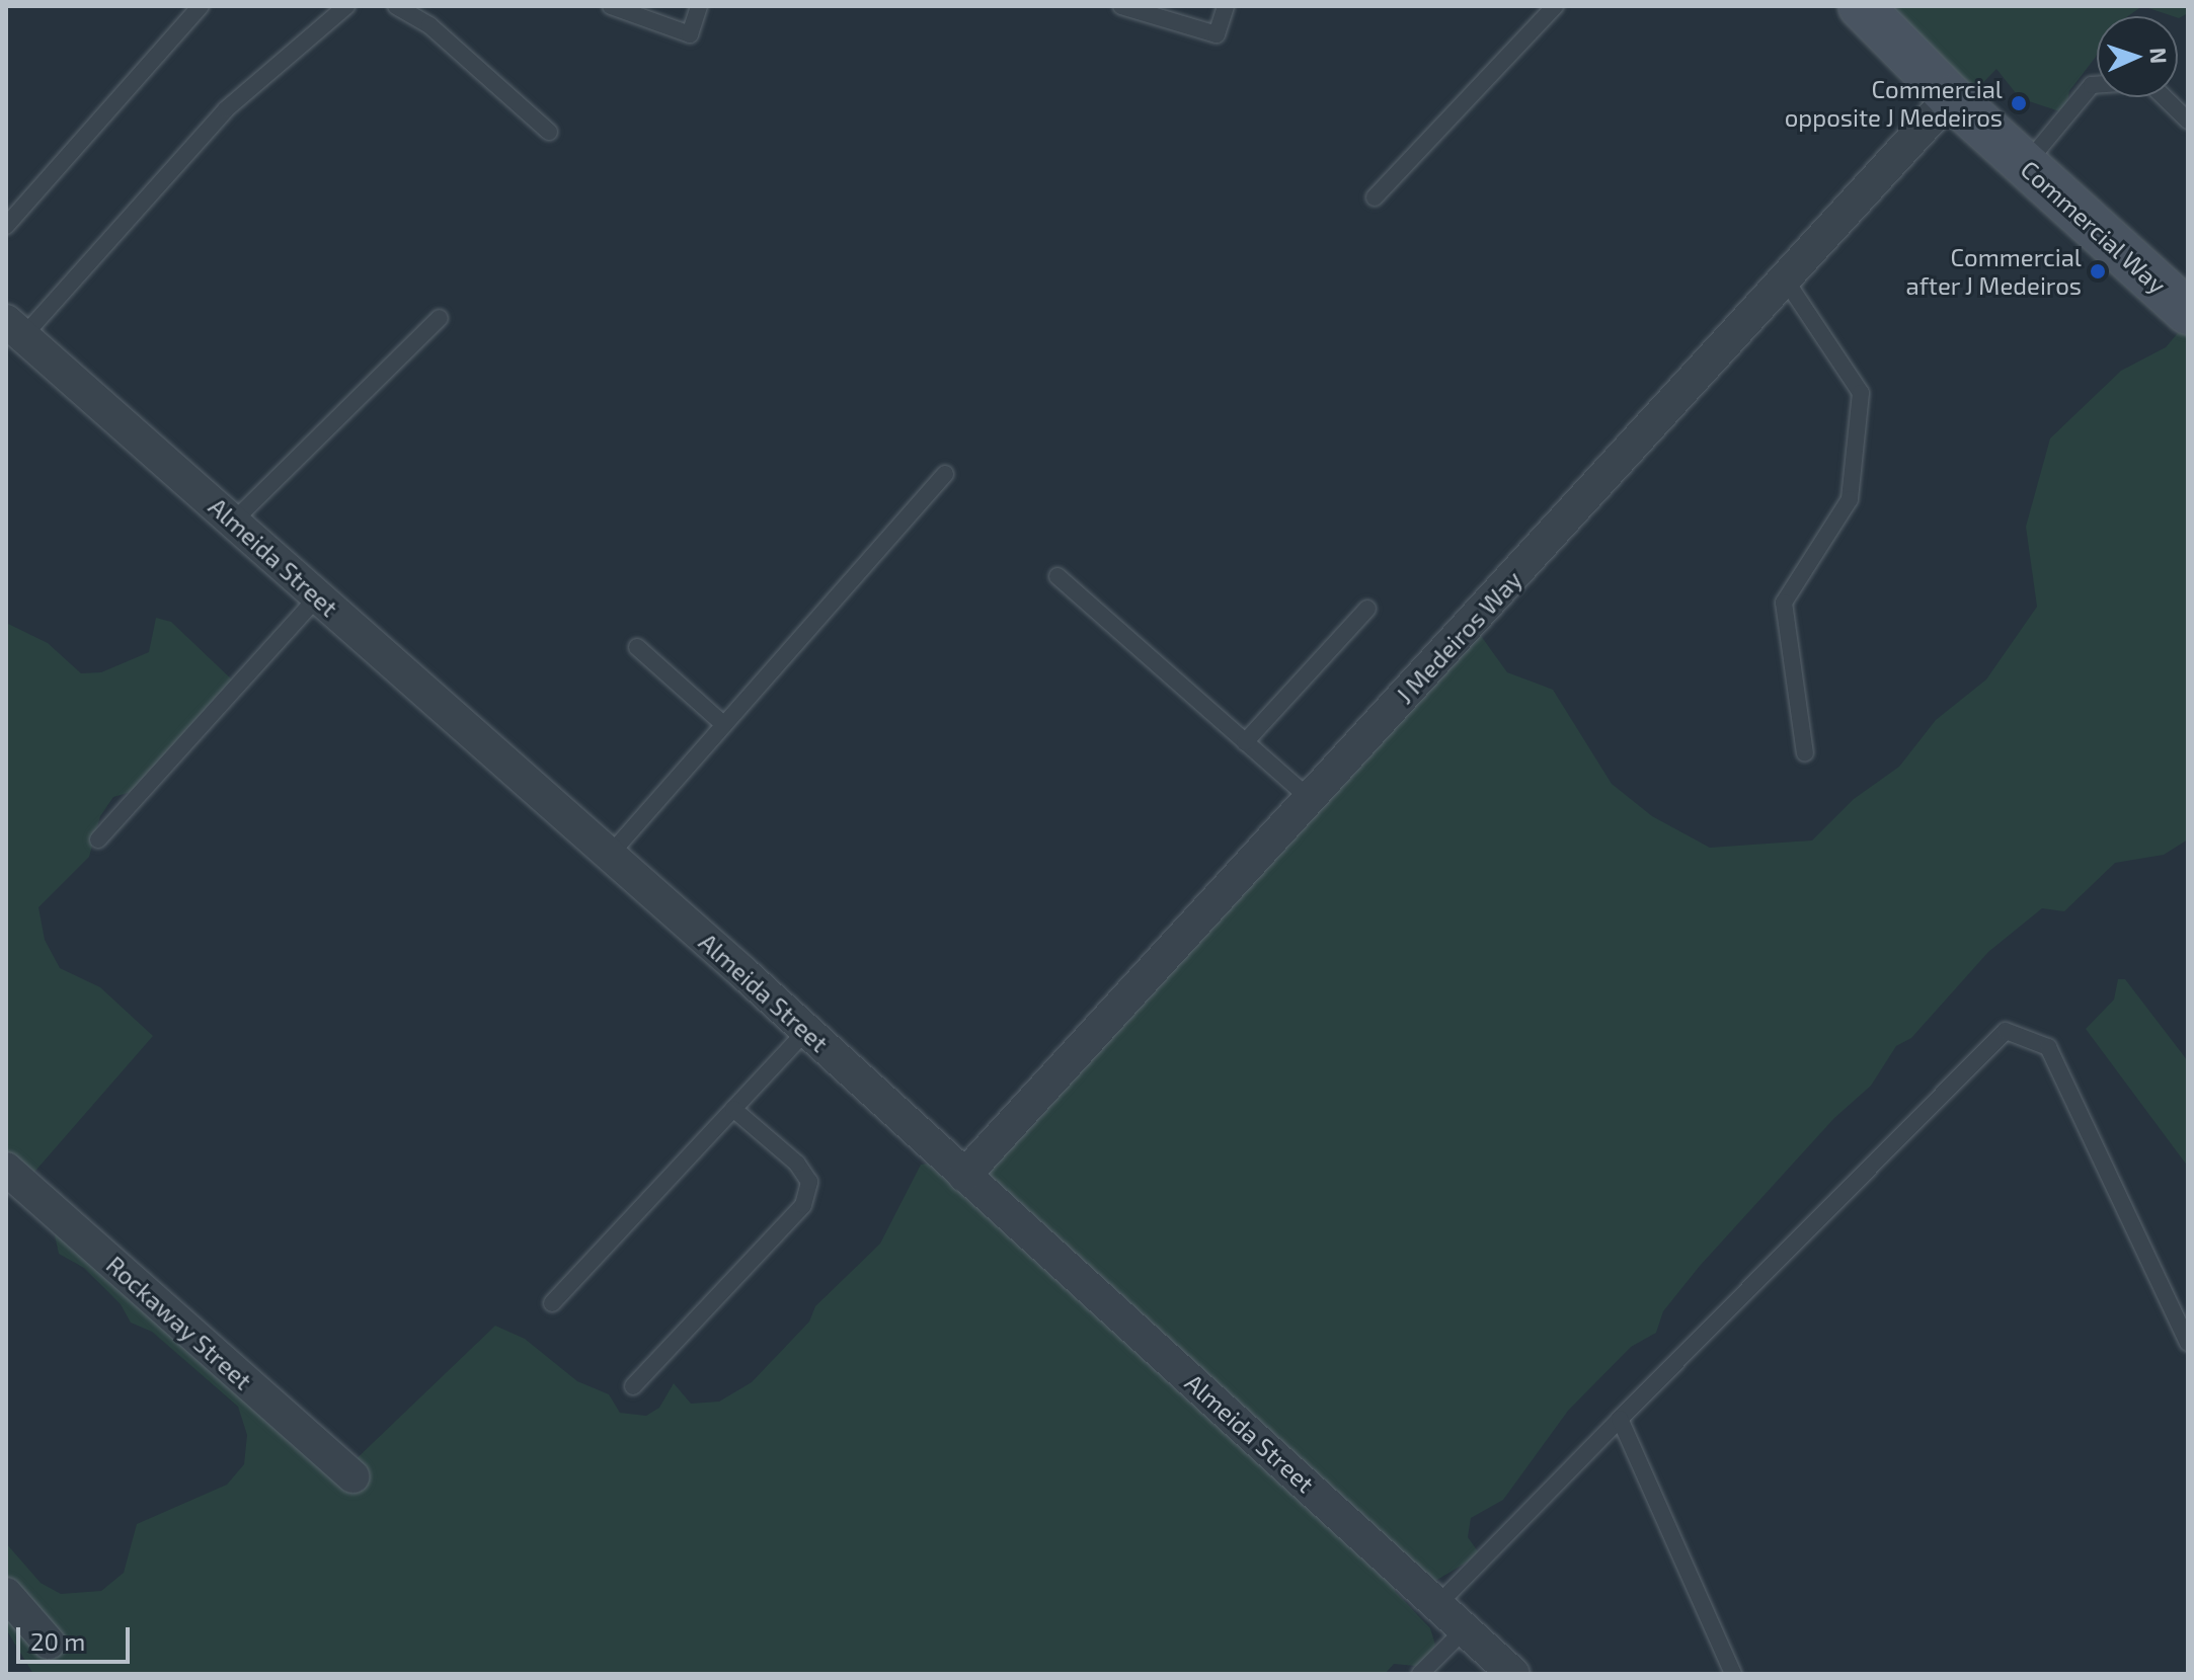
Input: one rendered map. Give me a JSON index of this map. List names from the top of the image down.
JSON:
{
  "streets": {
    "street": [
      "Commercial Way",
      "Almeida Street",
      "J Medeiros Way",
      "Rockaway Street"
    ]
  },
  "crossings": [
    ["Commercial Way", "J Medeiros Way"],
    ["Almeida Street", "J Medeiros Way"]
  ],
  "places": ["Commercial opposite J Medeiros", "Commercial after J Medeiros"],
  "scale_bar": "20 m",
  "north": "right"
}
